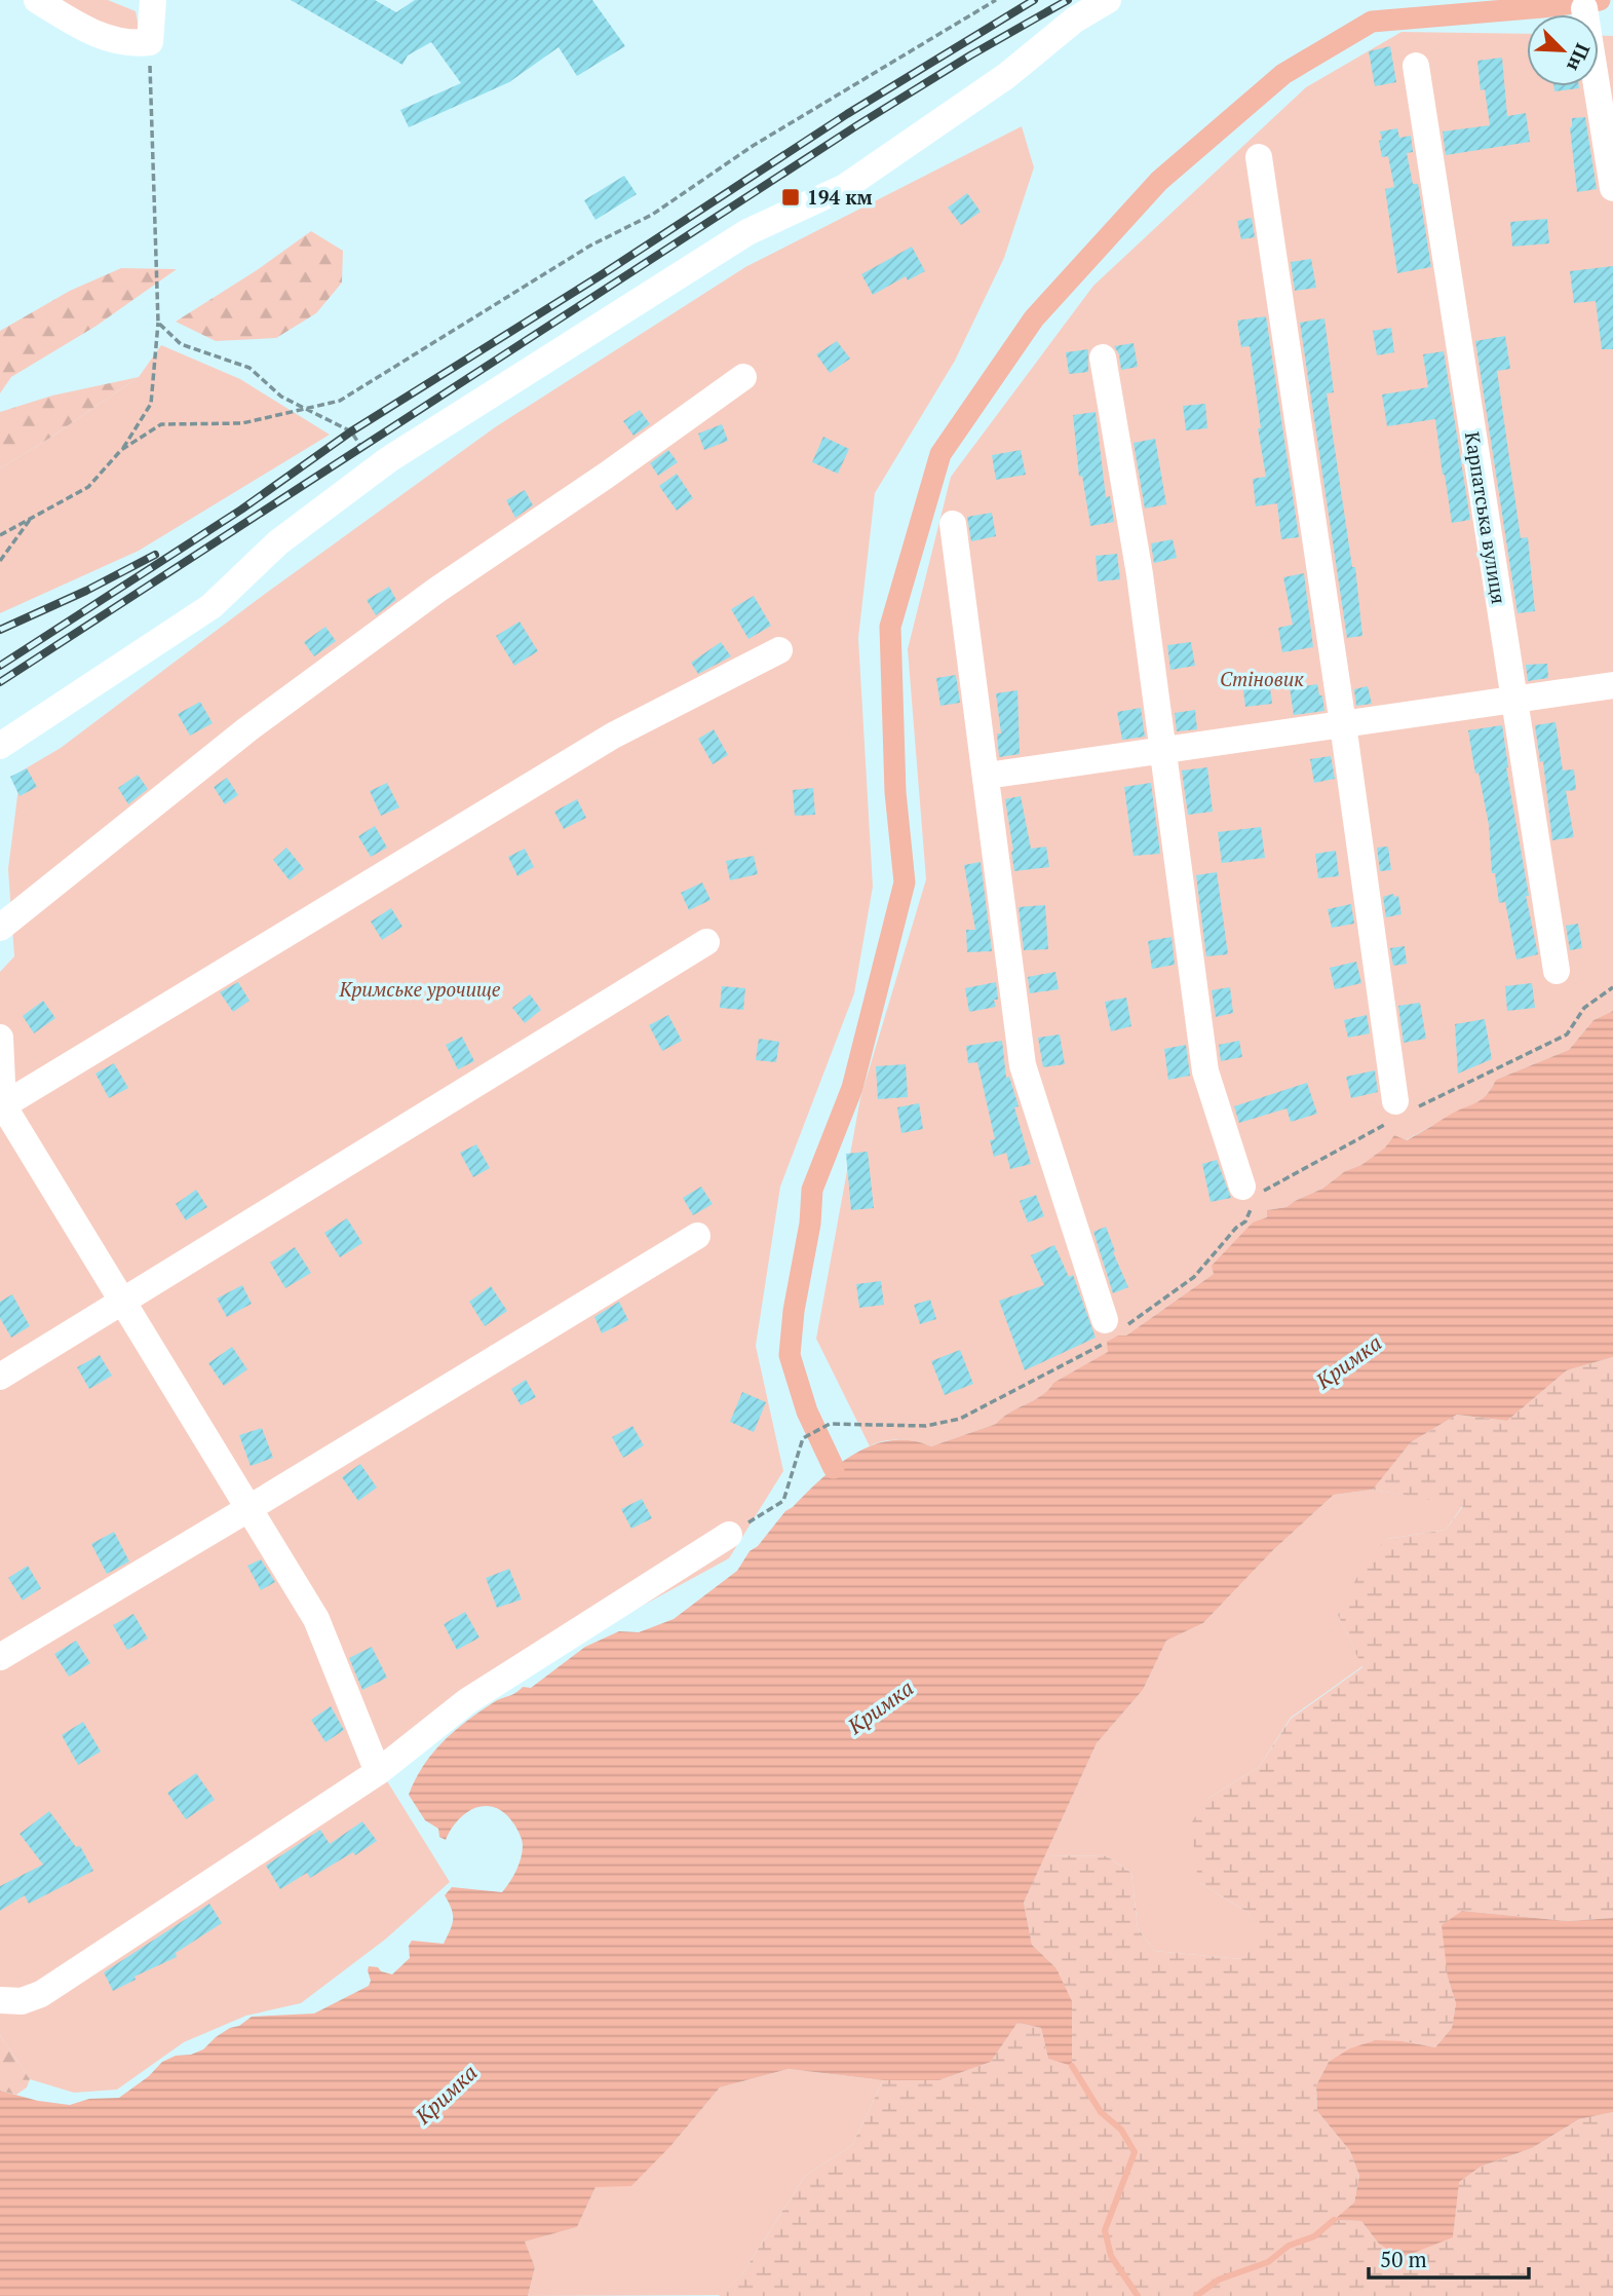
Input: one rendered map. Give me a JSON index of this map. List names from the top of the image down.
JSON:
{
  "streets": {
    "lane": ["Карпатська вулиця"]
  },
  "water": ["Кримка"],
  "parks": ["Стіновик", "Кримське урочище"],
  "places": {
    "transit": ["194 км"]
  },
  "scale_bar": "50 m",
  "north": "bottom right"
}
